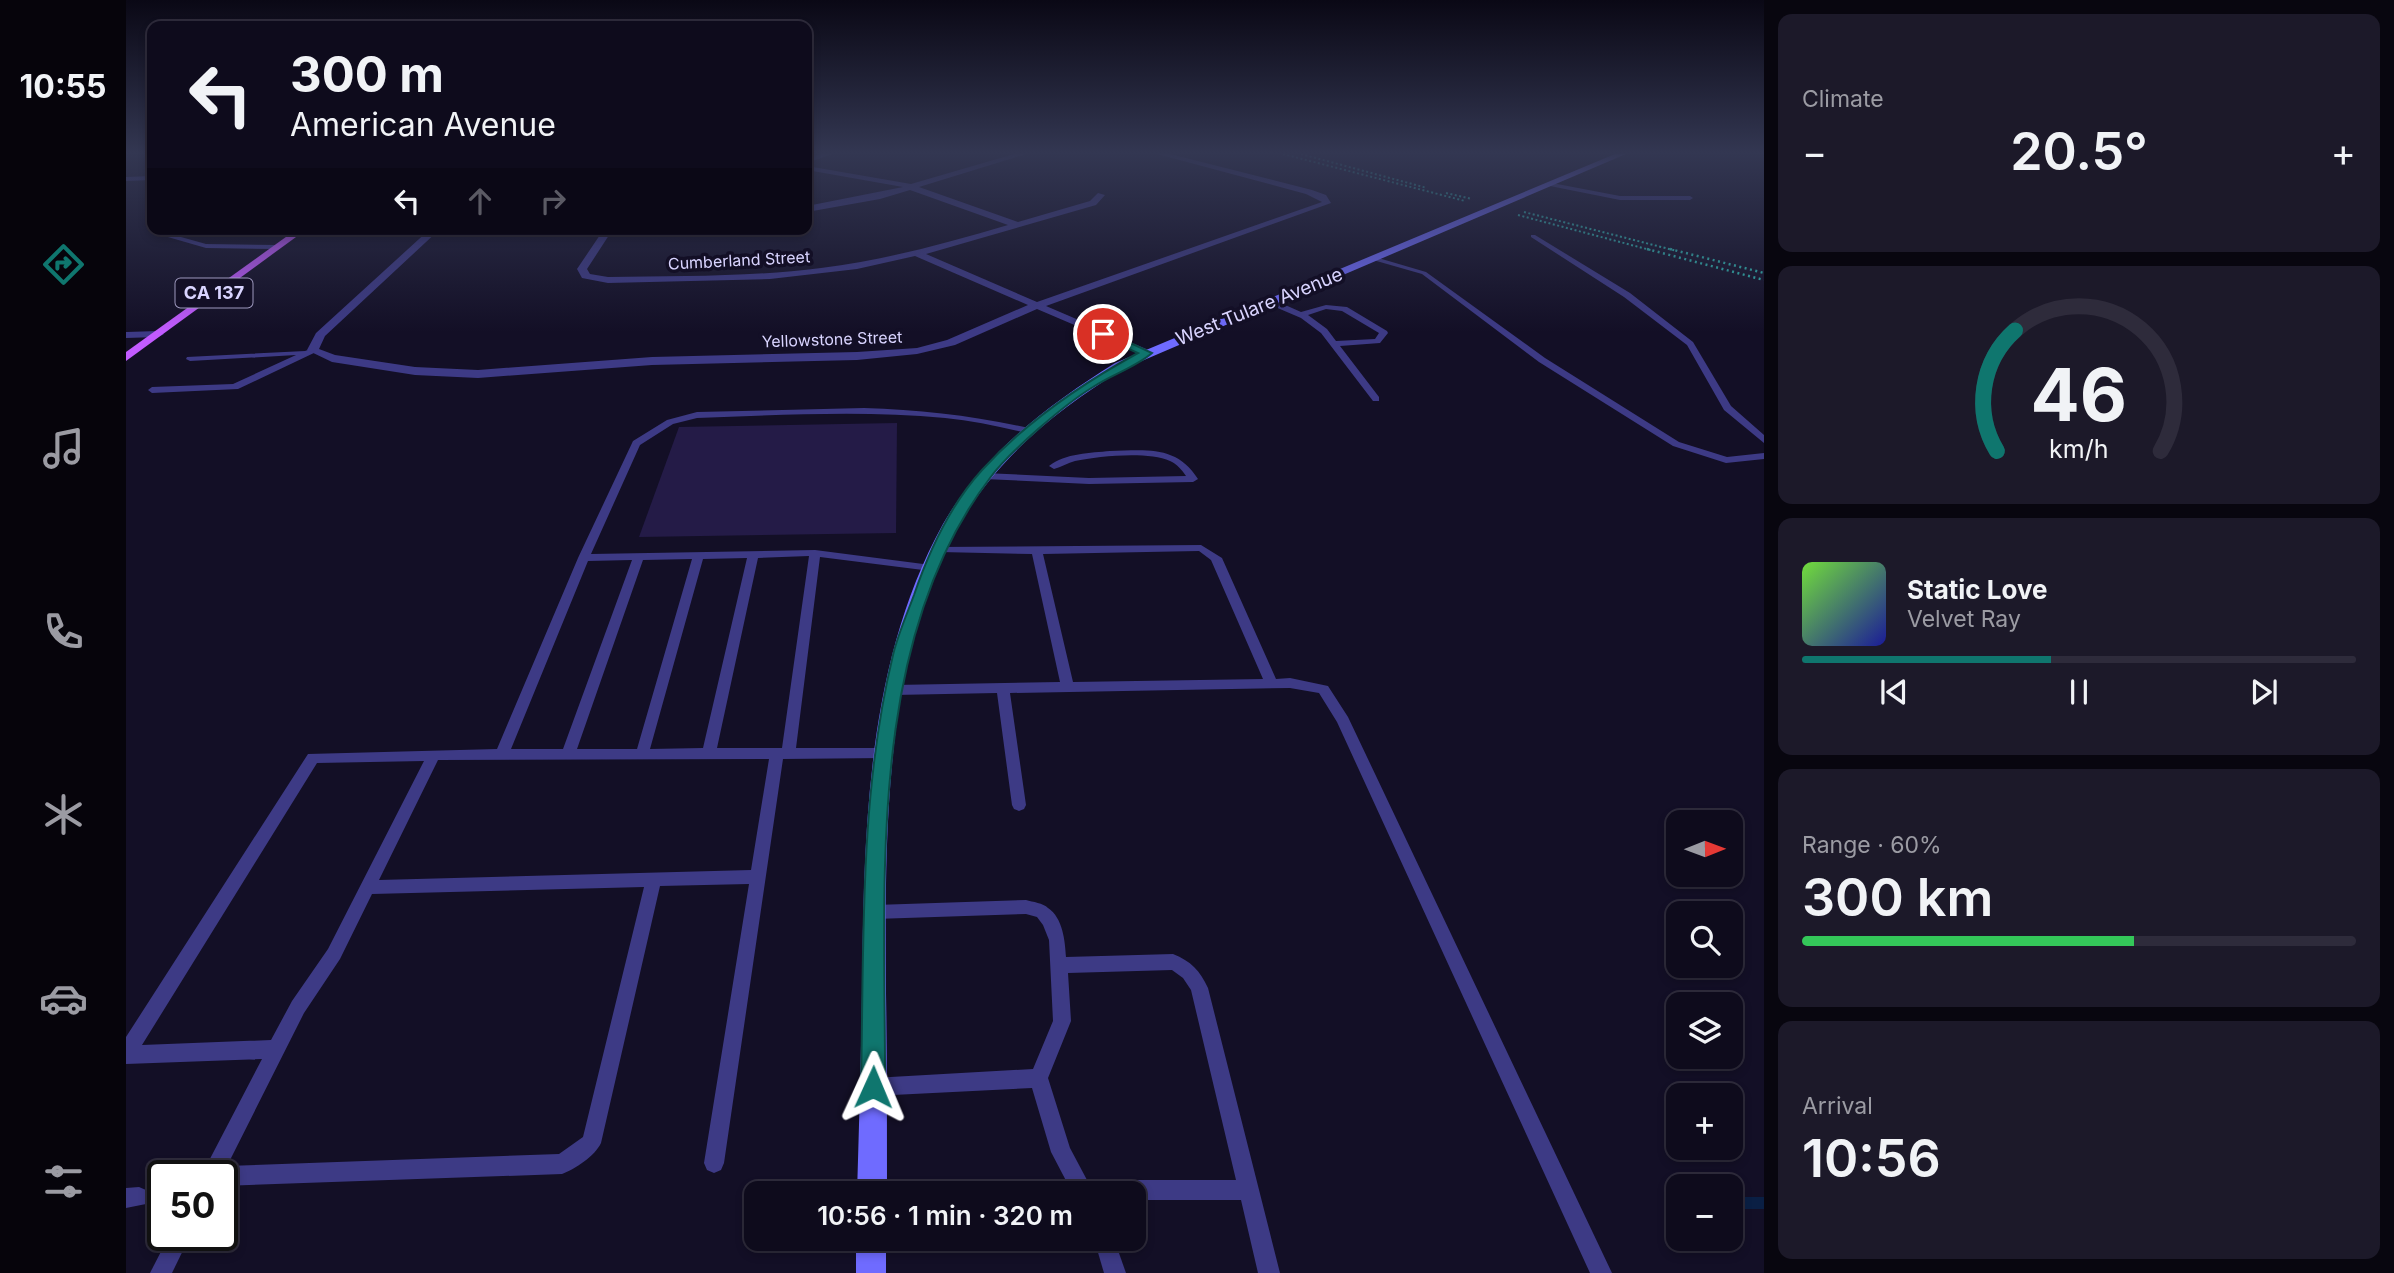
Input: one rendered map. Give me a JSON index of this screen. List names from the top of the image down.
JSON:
{
  "streets": {
    "main road": ["CA 137", "West Tulare Avenue"],
    "street": ["Cumberland Street", "Yellowstone Street"]
  },
  "north": "right",
  "page": {
    "tabs": "10:55",
    "tile": [
      "Climate",
      ["Range · 60%", "300 km"],
      ["Arrival", "10:56"]
    ],
    "turn": ["300 m", "American Avenue"],
    "heat": ["−", "20.5°", "+"],
    "song": ["Static Love", "Velvet Ray"],
    "map_buttons": ["+", "−"],
    "limit": "50",
    "trip": "10:56 · 1 min · 320 m",
    "gauge": ["46", "km/h"]
  }
}
